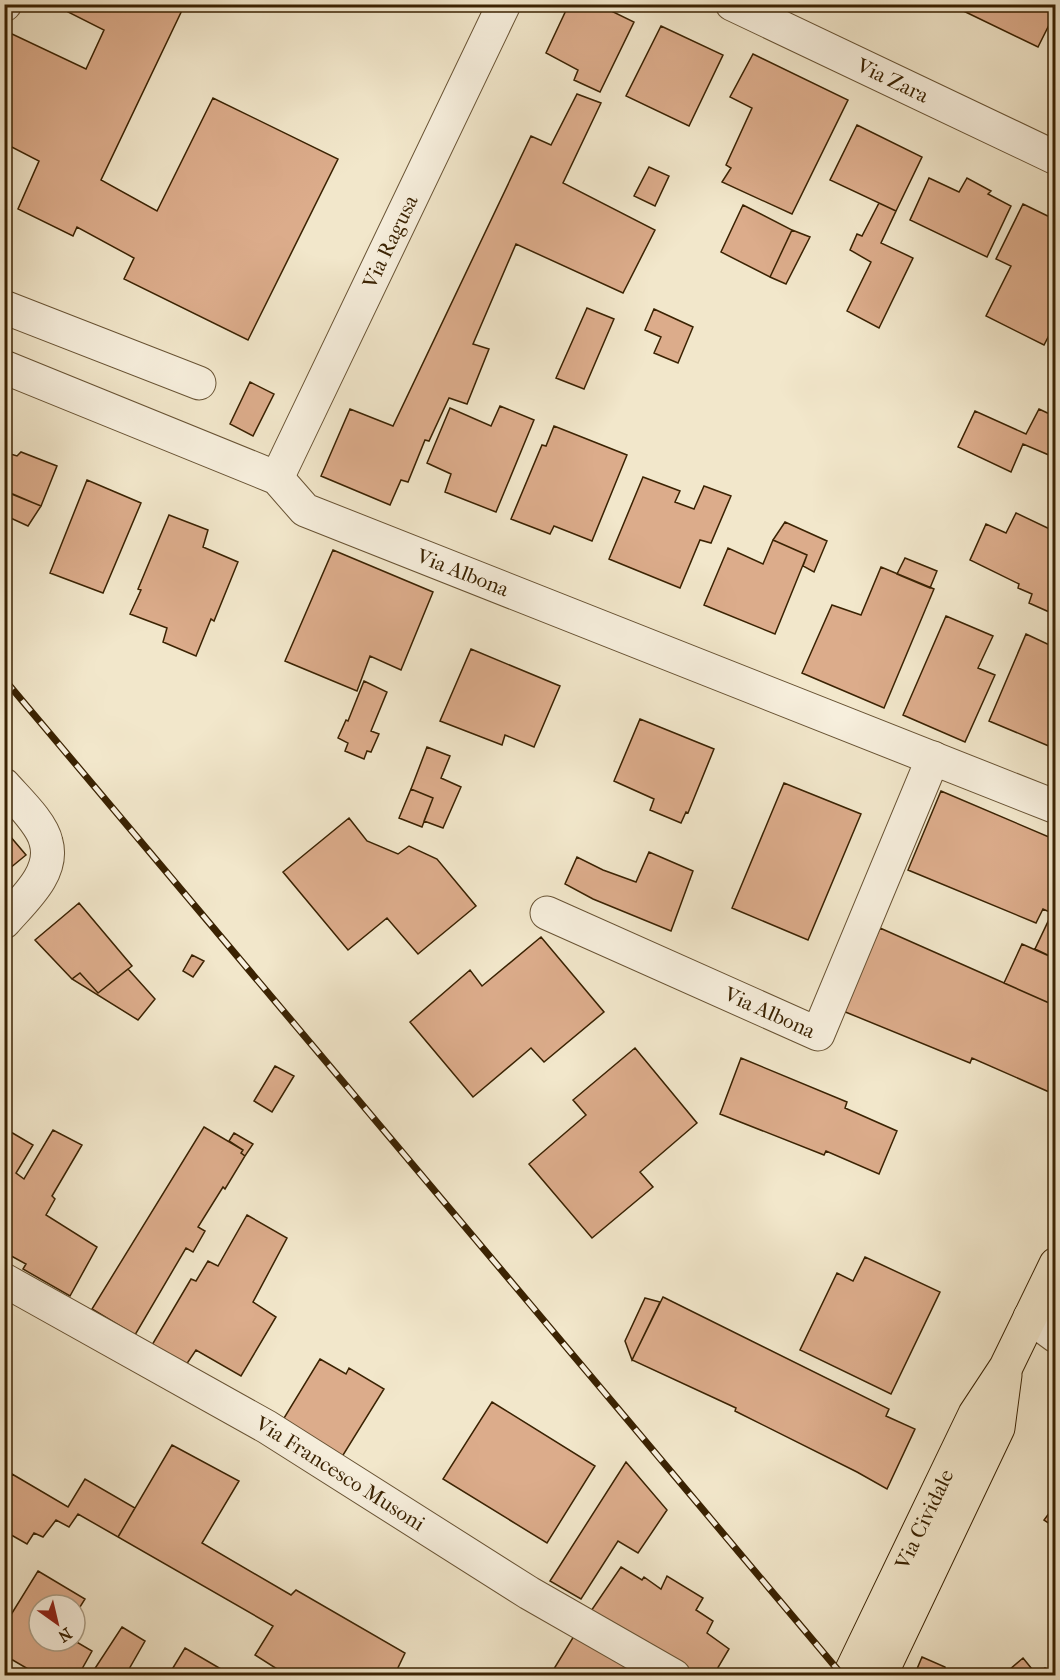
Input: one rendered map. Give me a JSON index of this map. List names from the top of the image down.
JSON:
{
  "streets": {
    "main road": ["Via Cividale"],
    "street": [
      "Via Zara",
      "Via Ragusa",
      "Via Albona",
      "Via Francesco Musoni"
    ]
  },
  "crossings": [
    ["Via Ragusa", "Via Albona"]
  ],
  "north": "bottom right"
}
